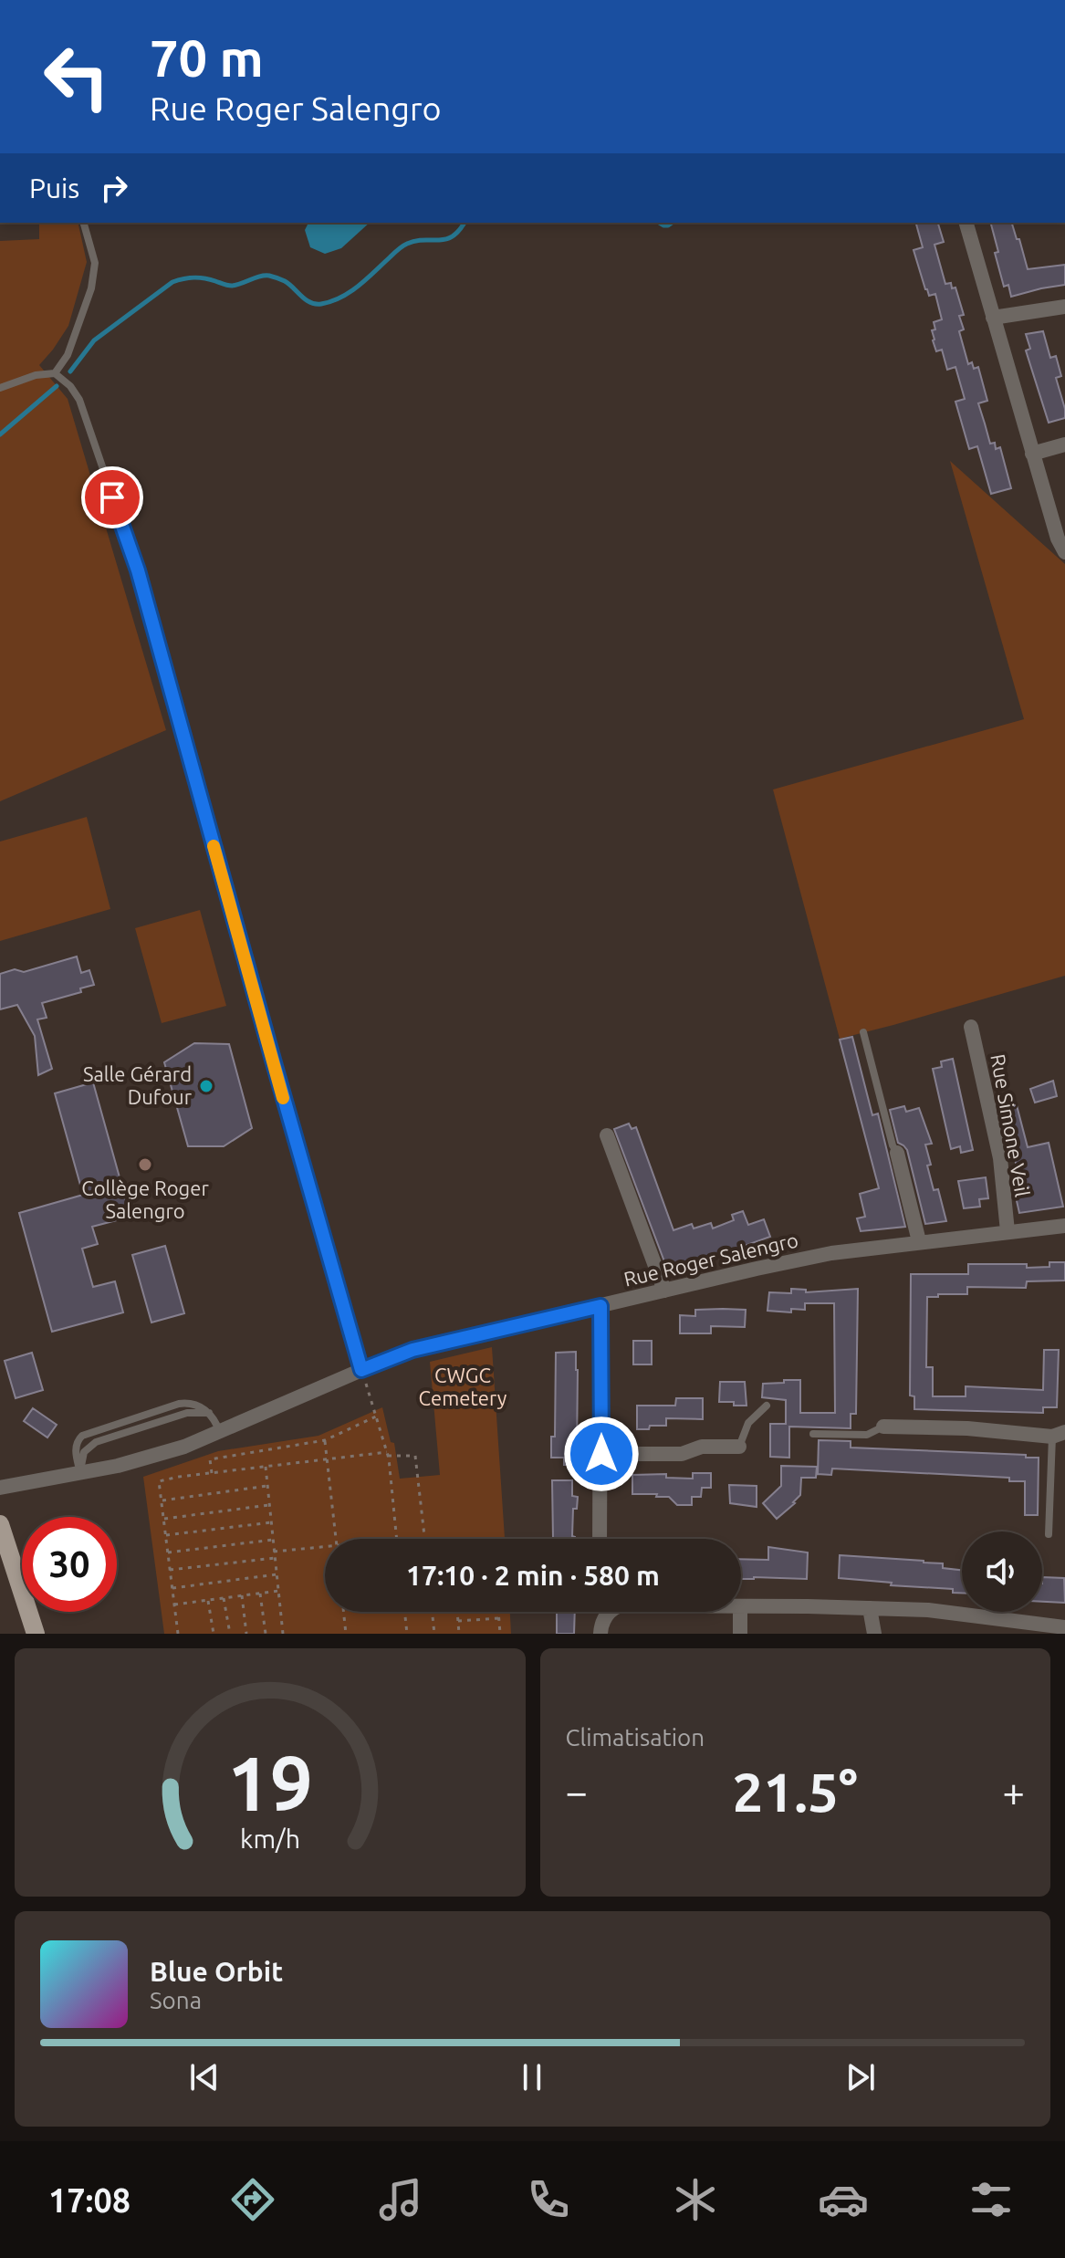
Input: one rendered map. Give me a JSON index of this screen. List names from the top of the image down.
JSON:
{
  "streets": {
    "street": ["Rue Simone Veil", "Rue Roger Salengro"]
  },
  "crossings": [
    ["Rue Simone Veil", "Rue Roger Salengro"]
  ],
  "parks": ["CWGC Cemetery"],
  "places": ["Salle Gérard Dufour", "Collège Roger Salengro"],
  "page": {
    "turn": ["70 m", "Rue Roger Salengro"],
    "then": "Puis",
    "limit": "30",
    "trip": "17:10 · 2 min · 580 m",
    "tile": "Climatisation",
    "heat": ["−", "21.5°", "+"],
    "song": ["Blue Orbit", "Sona"],
    "tabs": "17:08",
    "gauge": ["19", "km/h"]
  }
}
